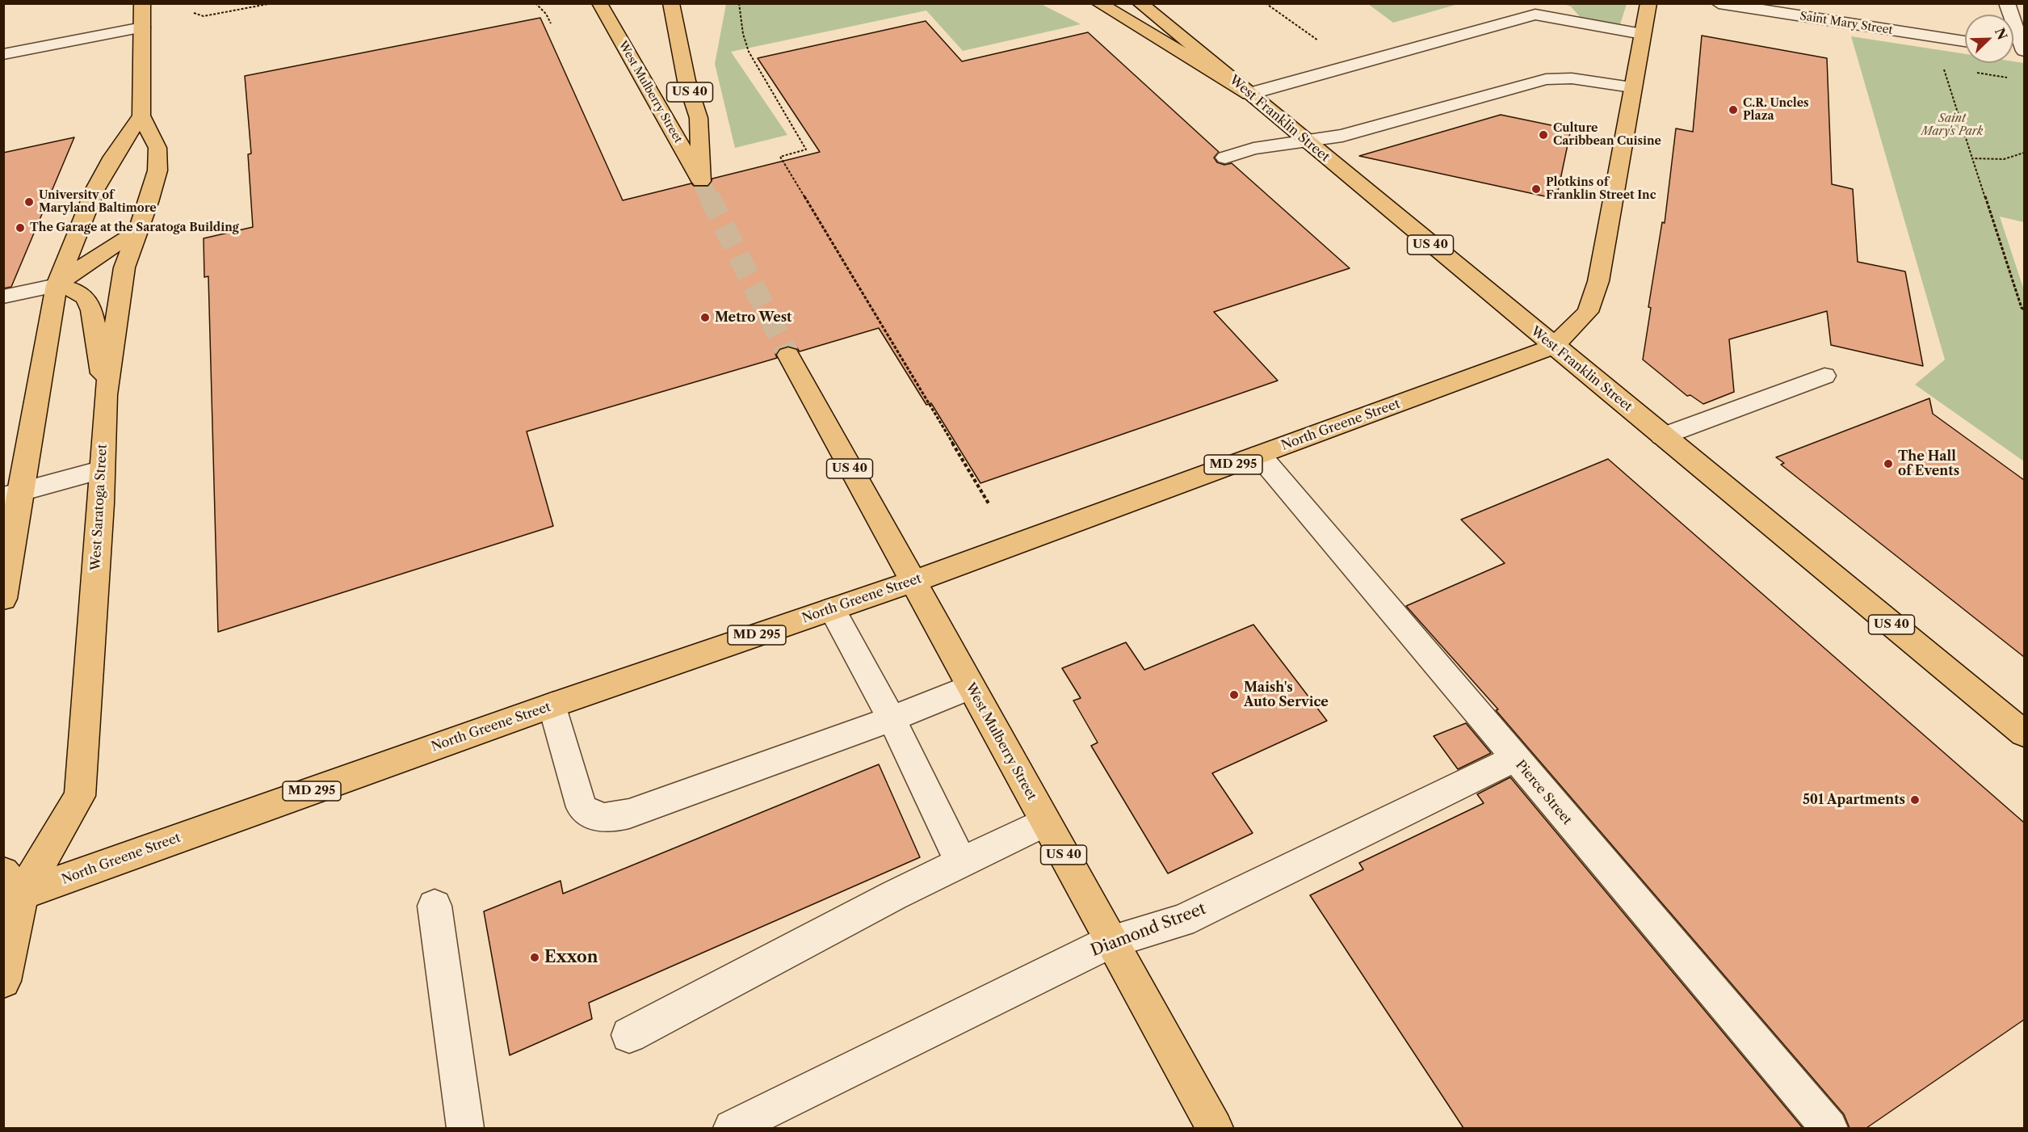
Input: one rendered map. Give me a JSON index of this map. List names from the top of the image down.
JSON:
{
  "streets": {
    "main road": [
      "West Mulberry Street",
      "US 40",
      "West Franklin Street",
      "North Greene Street",
      "MD 295",
      "West Saratoga Street"
    ],
    "street": ["Saint Mary Street", "Pierce Street", "Diamond Street"]
  },
  "crossings": [
    ["West Mulberry Street", "North Greene Street"],
    ["West Mulberry Street", "Diamond Street"],
    ["US 40", "West Franklin Street"],
    ["West Franklin Street", "North Greene Street"],
    ["North Greene Street", "West Saratoga Street"],
    ["North Greene Street", "Pierce Street"],
    ["Pierce Street", "Diamond Street"]
  ],
  "parks": ["Saint Mary's Park"],
  "places": [
    "C.R. Uncles Plaza",
    "Culture Caribbean Cuisine",
    "Plotkins of Franklin Street Inc",
    "University of Maryland Baltimore",
    "The Garage at the Saratoga Building",
    "Metro West",
    "The Hall of Events",
    "Maish's Auto Service",
    "501 Apartments",
    "Exxon"
  ],
  "north": "top right"
}
